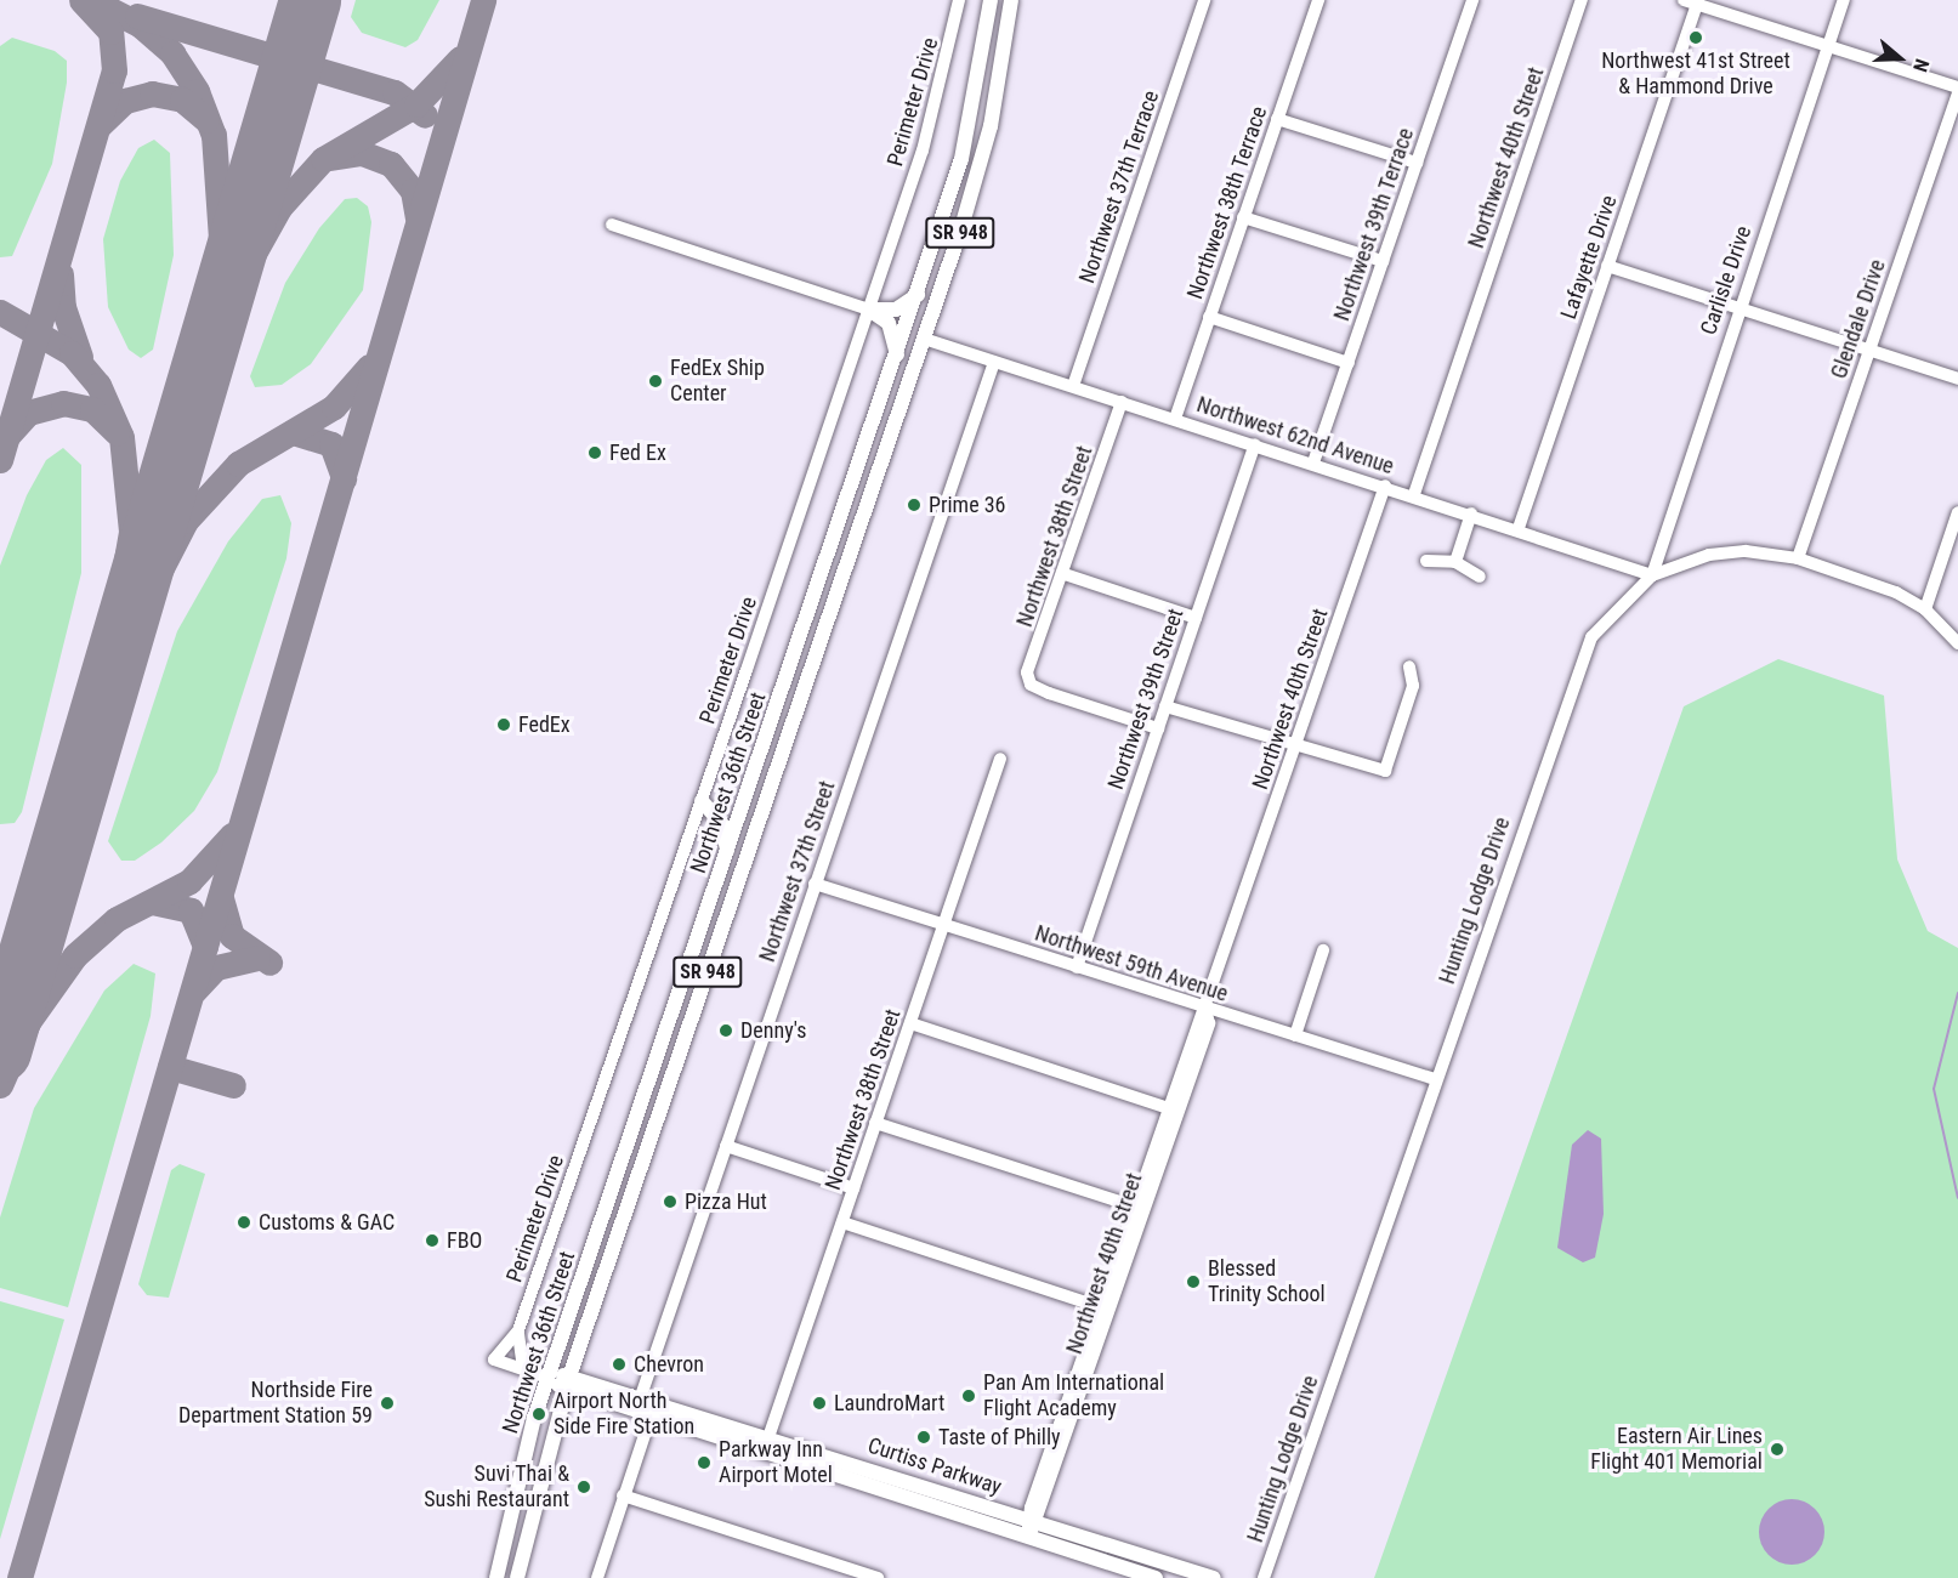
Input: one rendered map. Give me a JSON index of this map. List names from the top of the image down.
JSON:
{
  "streets": {
    "main road": ["SR 948", "Northwest 36th Street", "Curtiss Parkway"],
    "street": [
      "Perimeter Drive",
      "Northwest 40th Street",
      "Northwest 37th Terrace",
      "Northwest 38th Terrace",
      "Northwest 39th Terrace",
      "Lafayette Drive",
      "Carlisle Drive",
      "Glendale Drive",
      "Northwest 62nd Avenue",
      "Northwest 38th Street",
      "Northwest 39th Street",
      "Northwest 37th Street",
      "Hunting Lodge Drive",
      "Northwest 59th Avenue"
    ]
  },
  "crossings": [
    ["Northwest 40th Street", "Northwest 62nd Avenue"],
    ["Northwest 40th Street", "Northwest 59th Avenue"],
    ["Northwest 40th Street", "Curtiss Parkway"],
    ["Northwest 37th Terrace", "Northwest 62nd Avenue"],
    ["Northwest 38th Terrace", "Northwest 62nd Avenue"],
    ["Northwest 39th Terrace", "Northwest 62nd Avenue"],
    ["Lafayette Drive", "Northwest 62nd Avenue"],
    ["Carlisle Drive", "Northwest 62nd Avenue"],
    ["Carlisle Drive", "Hunting Lodge Drive"],
    ["Glendale Drive", "Hunting Lodge Drive"],
    ["Northwest 62nd Avenue", "Northwest 38th Street"],
    ["Northwest 62nd Avenue", "Northwest 39th Street"],
    ["Northwest 62nd Avenue", "Northwest 36th Street"],
    ["Northwest 62nd Avenue", "Northwest 37th Street"],
    ["Northwest 62nd Avenue", "Hunting Lodge Drive"],
    ["Northwest 38th Street", "Northwest 39th Street"],
    ["Northwest 38th Street", "Northwest 59th Avenue"],
    ["Northwest 38th Street", "Curtiss Parkway"],
    ["Northwest 39th Street", "Northwest 59th Avenue"],
    ["Northwest 36th Street", "Curtiss Parkway"],
    ["Northwest 37th Street", "Northwest 59th Avenue"],
    ["Northwest 37th Street", "Curtiss Parkway"],
    ["Hunting Lodge Drive", "Northwest 59th Avenue"]
  ],
  "places": [
    "Northwest 41st Street & Hammond Drive",
    "FedEx Ship Center",
    "Fed Ex",
    "Prime 36",
    "FedEx",
    "Denny's",
    "Pizza Hut",
    "Customs & GAC",
    "FBO",
    "Blessed Trinity School",
    "Chevron",
    "Pan Am International Flight Academy",
    "Northside Fire Department Station 59",
    "LaundroMart",
    "Airport North Side Fire Station",
    "Taste of Philly",
    "Eastern Air Lines Flight 401 Memorial",
    "Parkway Inn Airport Motel",
    "Suvi Thai & Sushi Restaurant"
  ],
  "north": "right"
}
